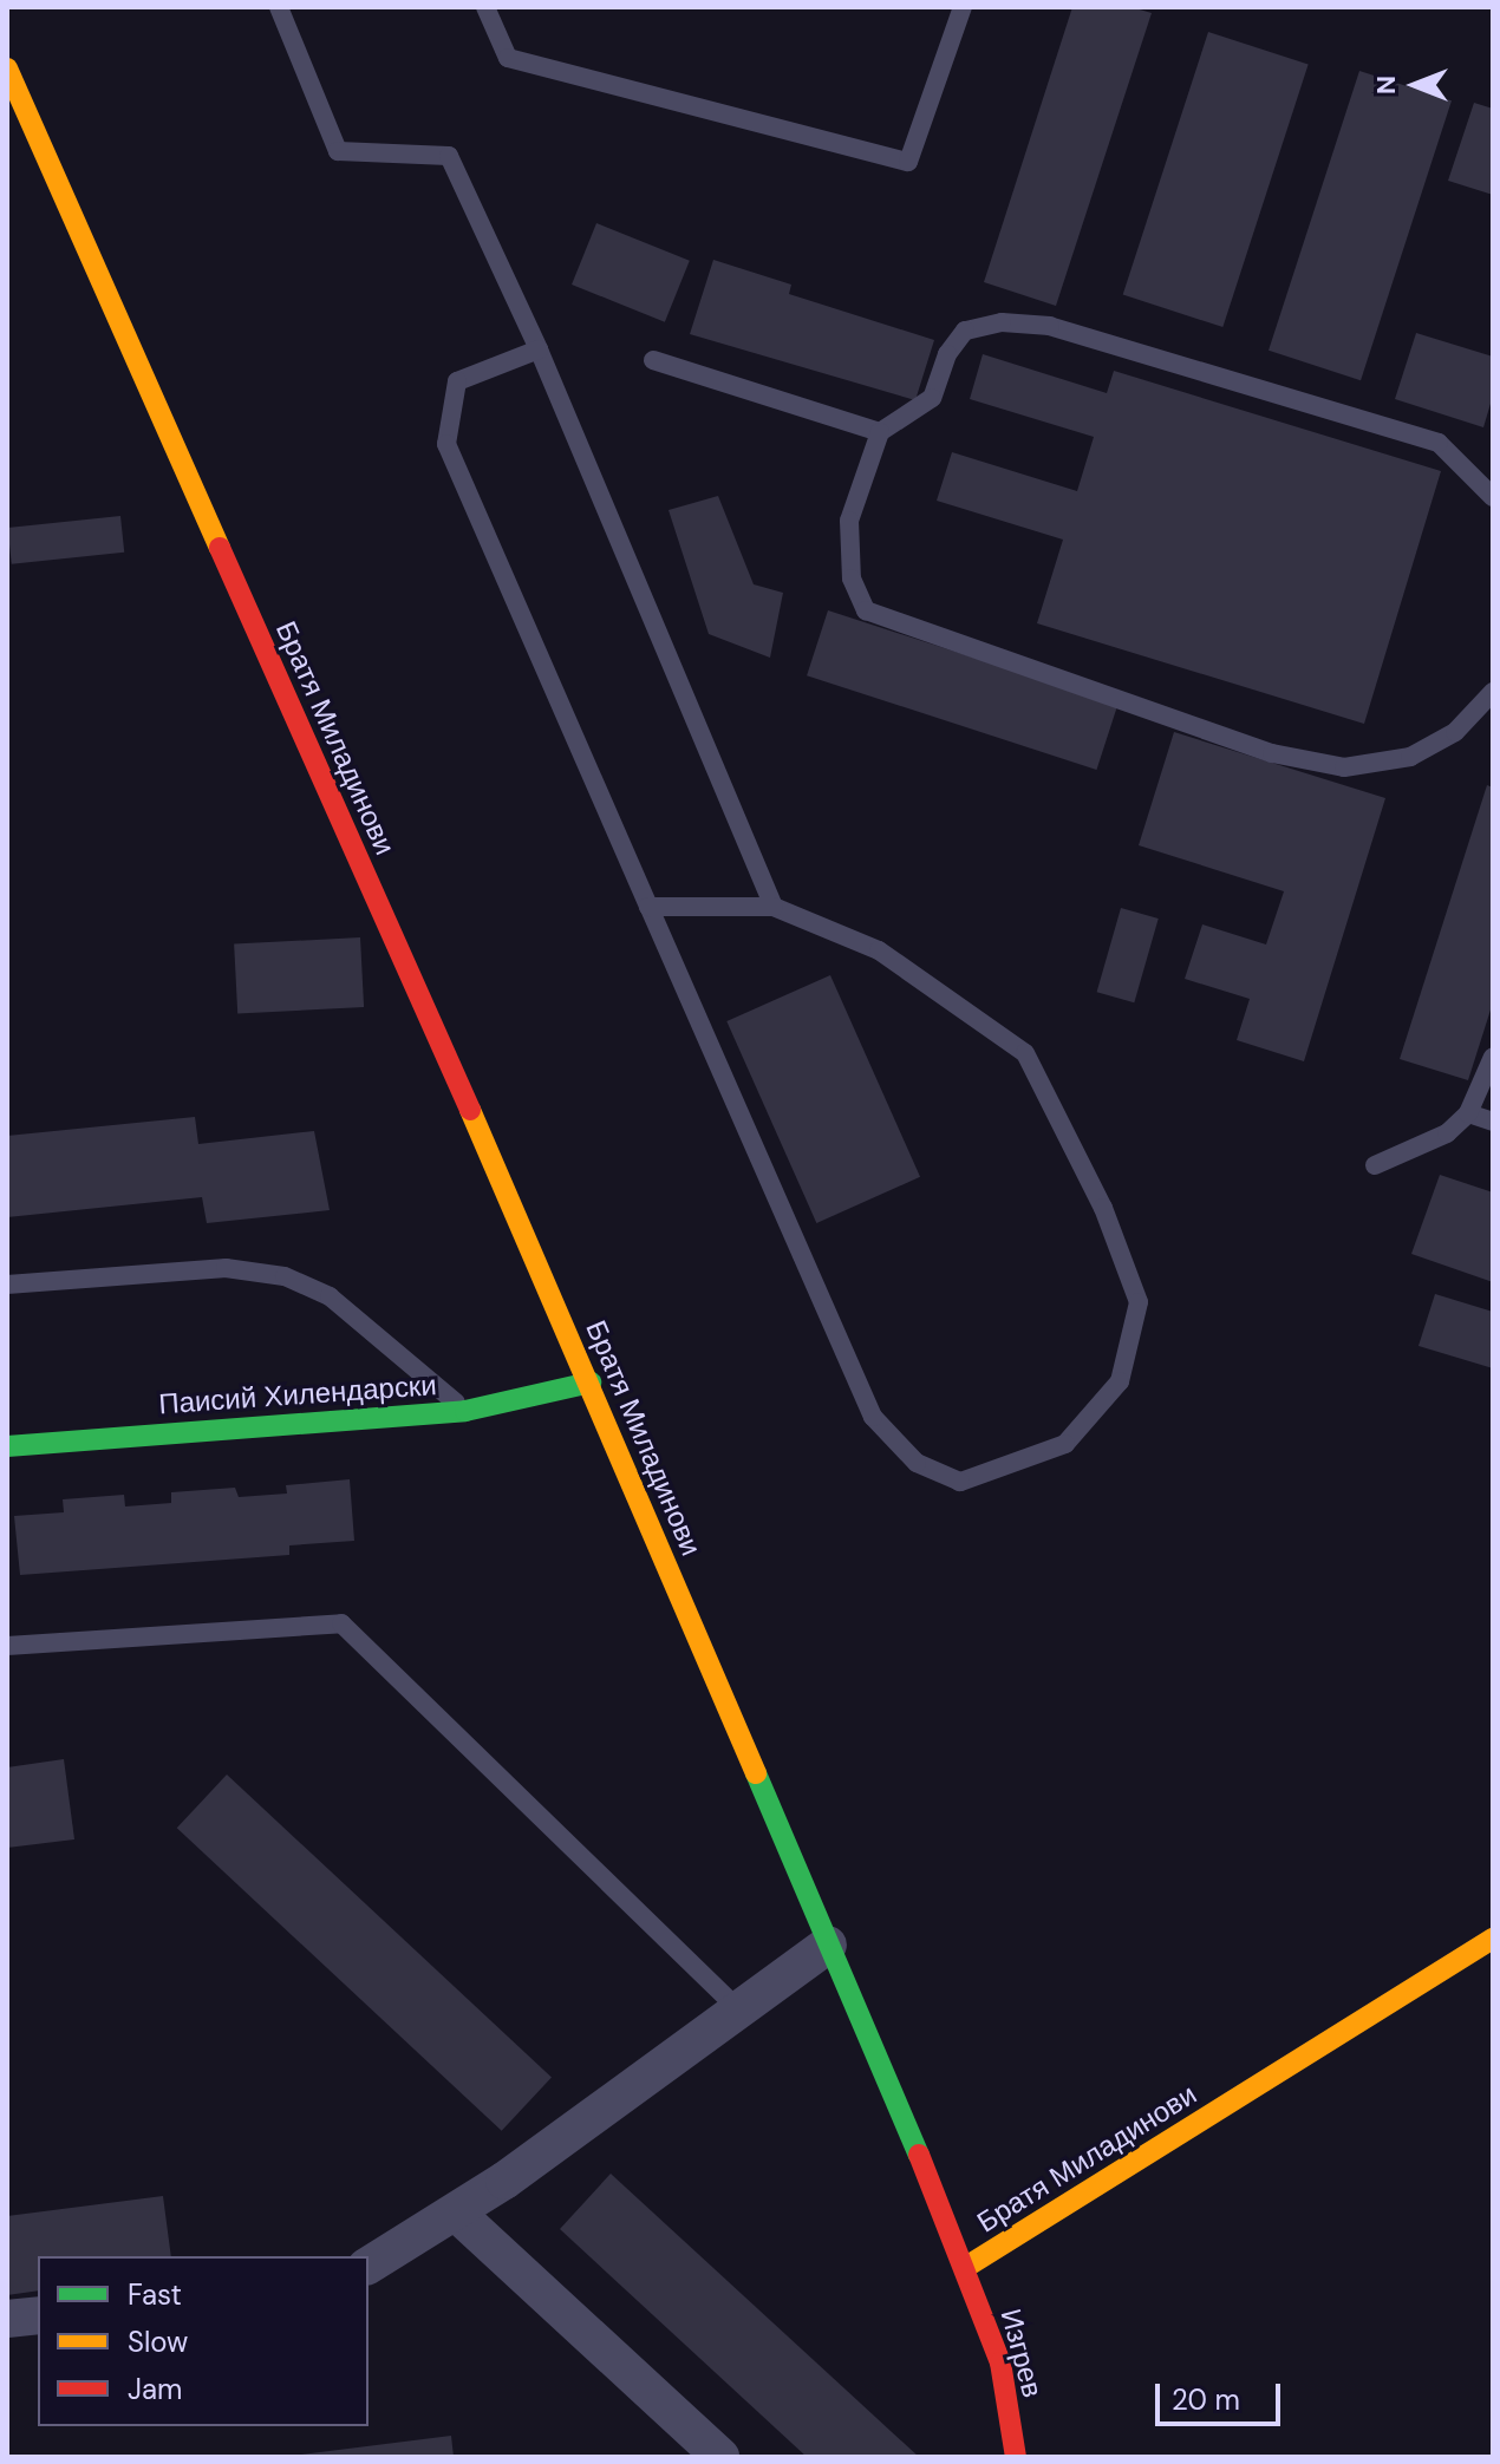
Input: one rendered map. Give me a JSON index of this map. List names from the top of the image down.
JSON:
{
  "streets": {
    "street": ["Братя Миладинови", "Паисий Хилендарски", "Изгрев"]
  },
  "crossings": [
    ["Братя Миладинови", "Паисий Хилендарски"],
    ["Братя Миладинови", "Изгрев"]
  ],
  "legend": ["Fast", "Slow", "Jam"],
  "scale_bar": "20 m",
  "north": "left"
}
